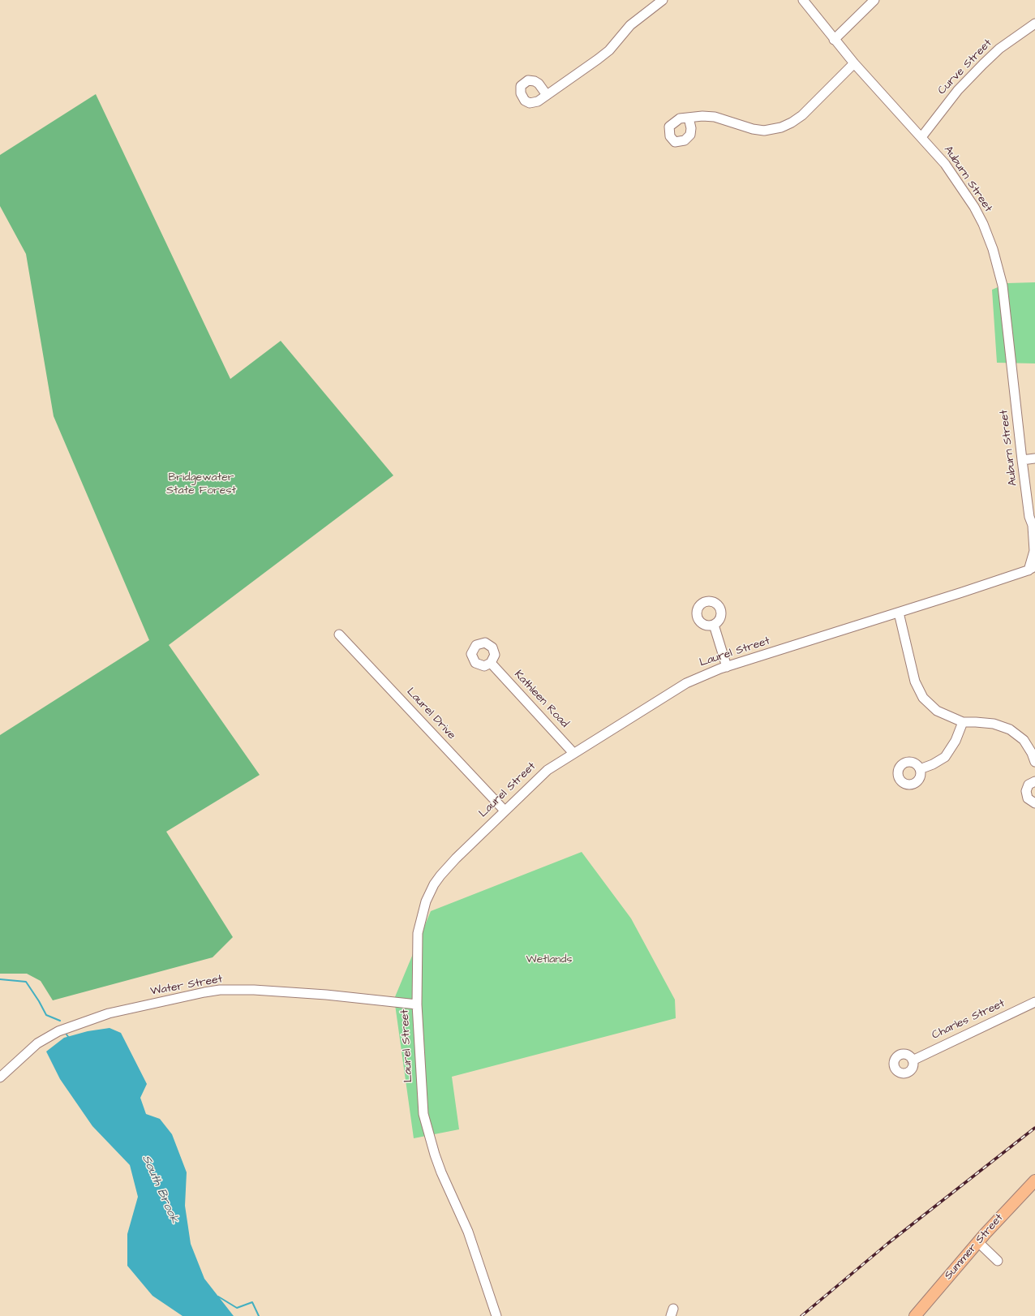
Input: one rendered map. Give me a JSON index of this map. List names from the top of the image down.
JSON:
{
  "streets": {
    "main road": ["Summer Street"],
    "street": [
      "Curve Street",
      "Auburn Street",
      "Laurel Street",
      "Kathleen Road",
      "Laurel Drive",
      "Water Street",
      "Charles Street"
    ]
  },
  "crossings": [
    ["Curve Street", "Auburn Street"],
    ["Auburn Street", "Laurel Street"],
    ["Laurel Street", "Kathleen Road"],
    ["Laurel Street", "Laurel Drive"],
    ["Laurel Street", "Water Street"]
  ],
  "water": ["South Brook"],
  "parks": ["Bridgewater State Forest", "Wetlands"]
}
